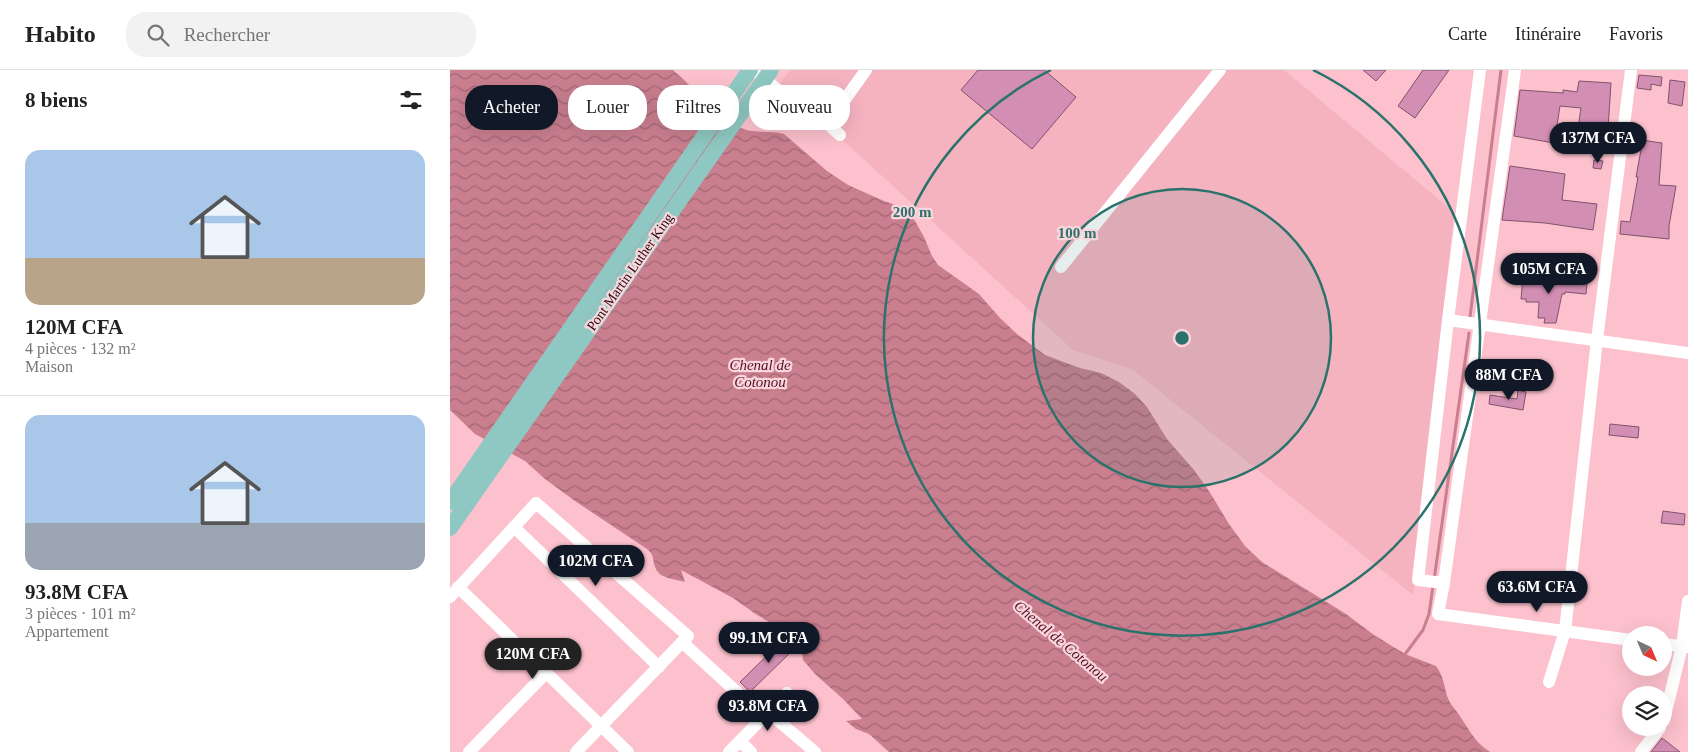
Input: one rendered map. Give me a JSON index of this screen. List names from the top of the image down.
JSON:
{
  "streets": {
    "main road": ["Pont Martin Luther King"]
  },
  "water": ["Chenal de Cotonou"],
  "north": "bottom right",
  "page": {
    "header": "Habito",
    "search": "Rechercher",
    "nav": ["Carte", "Itinéraire", "Favoris"],
    "heading": "8 biens",
    "chip": [
      "Acheter",
      "Louer",
      "Filtres",
      "Nouveau"
    ],
    "price": [
      "137M CFA",
      "105M CFA",
      "88M CFA",
      "102M CFA",
      "63.6M CFA",
      "99.1M CFA",
      "120M CFA",
      "93.8M CFA"
    ],
    "list": [
      {
        "name": "120M CFA",
        "note": "4 pièces · 132 m² · Maison"
      },
      {
        "name": "93.8M CFA",
        "note": "3 pièces · 101 m² · Appartement"
      }
    ]
  },
  "rings": ["200 m", "100 m"]
}
